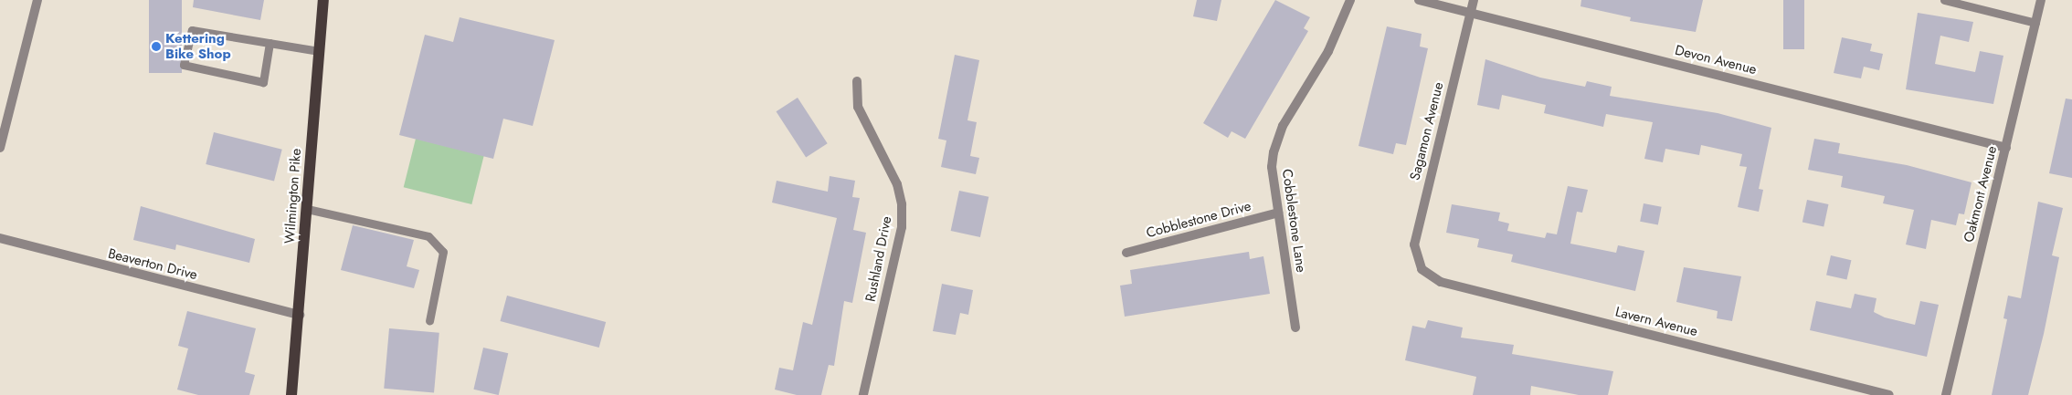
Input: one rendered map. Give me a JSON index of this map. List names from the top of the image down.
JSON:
{
  "streets": {
    "main road": ["Wilmington Pike"],
    "street": [
      "Devon Avenue",
      "Sagamon Avenue",
      "Oakmont Avenue",
      "Cobblestone Drive",
      "Cobblestone Lane",
      "Rushland Drive",
      "Beaverton Drive",
      "Lavern Avenue"
    ]
  },
  "crossings": [
    ["Devon Avenue", "Sagamon Avenue"],
    ["Devon Avenue", "Oakmont Avenue"],
    ["Sagamon Avenue", "Lavern Avenue"],
    ["Wilmington Pike", "Beaverton Drive"],
    ["Cobblestone Drive", "Cobblestone Lane"]
  ],
  "places": ["Kettering Bike Shop"]
}
